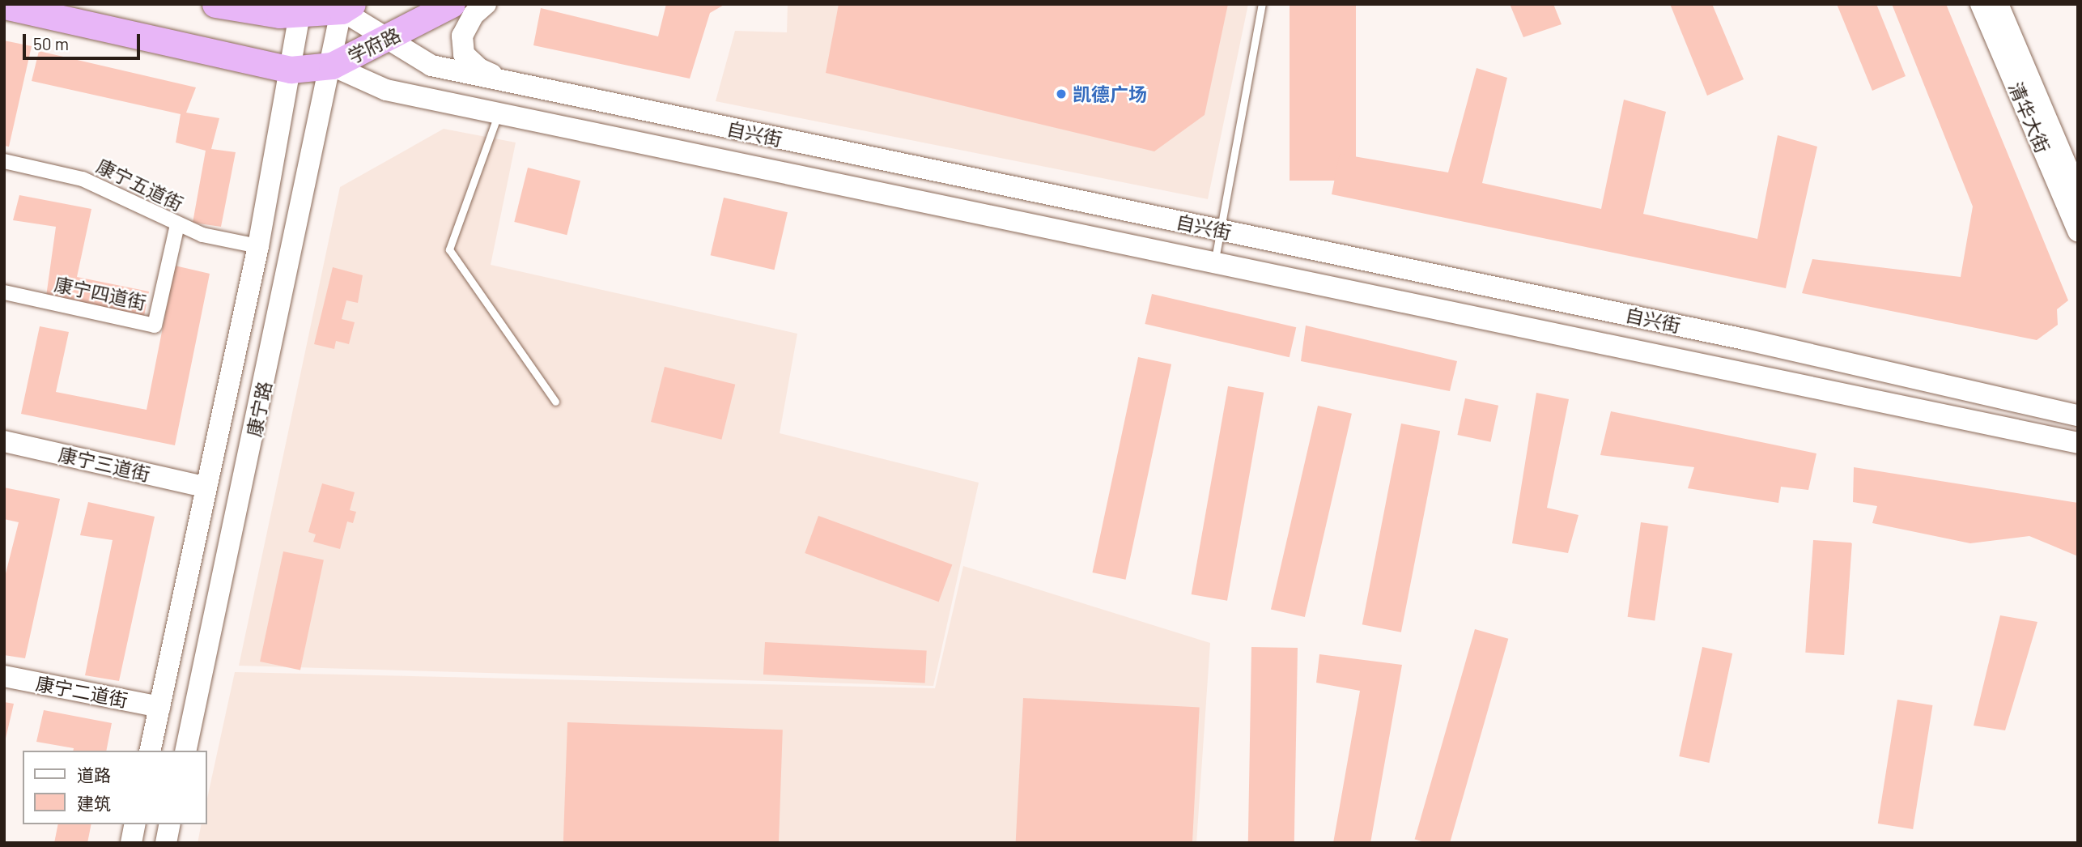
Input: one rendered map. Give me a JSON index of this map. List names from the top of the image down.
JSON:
{
  "streets": {
    "highway": ["学府路"],
    "main road": [
      "清华大街",
      "自兴街",
      "康宁路",
      "康宁三道街",
      "康宁二道街"
    ],
    "street": ["康宁五道街", "康宁四道街"]
  },
  "crossings": [
    ["学府路", "自兴街"],
    ["学府路", "康宁路"],
    ["自兴街", "康宁路"],
    ["康宁五道街", "康宁四道街"],
    ["康宁五道街", "康宁路"],
    ["康宁路", "康宁三道街"],
    ["康宁路", "康宁二道街"]
  ],
  "places": ["凯德广场"],
  "legend": ["道路", "建筑"],
  "scale_bar": "50 m"
}
